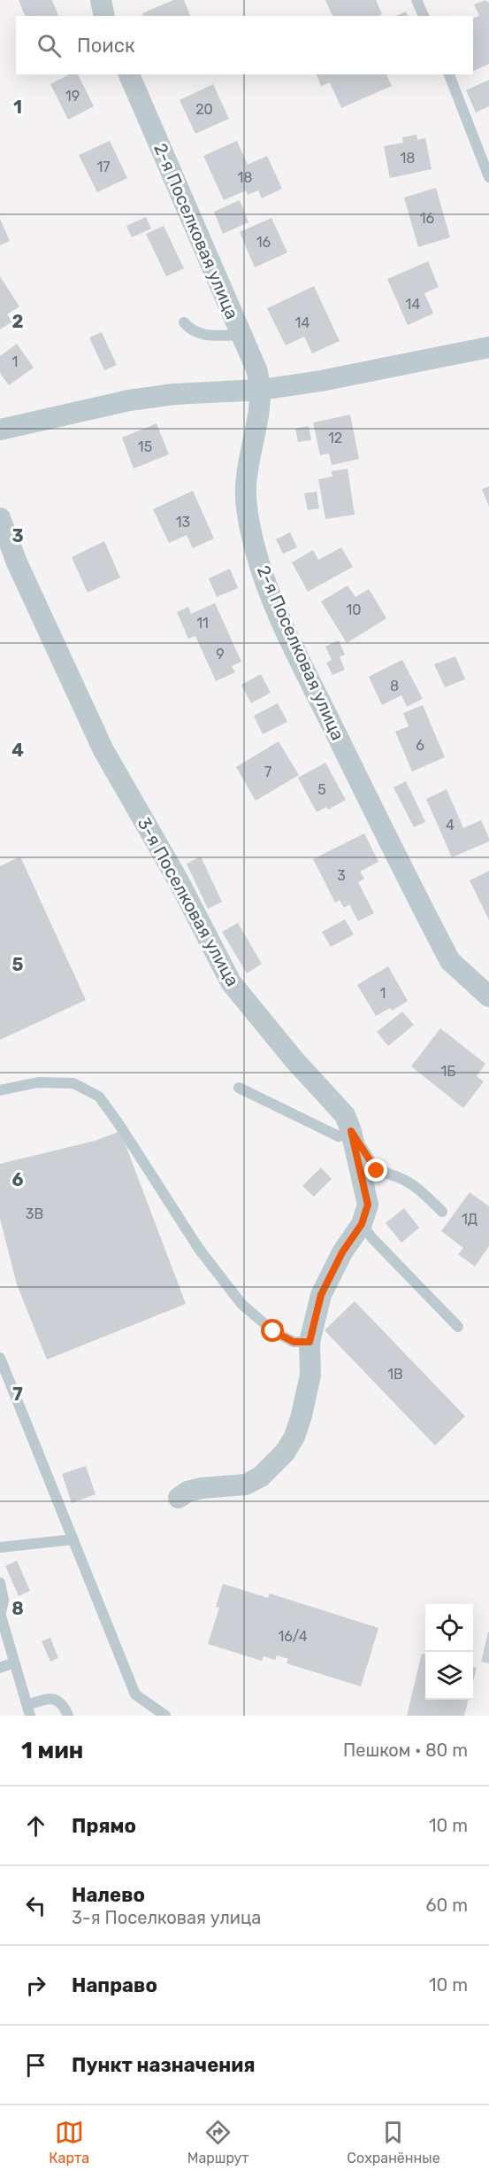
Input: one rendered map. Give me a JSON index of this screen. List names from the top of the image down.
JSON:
{
  "streets": {
    "street": ["2-я Поселковая улица", "3-я Поселковая улица"]
  },
  "house_numbers": [
    "19",
    "20",
    "18",
    "17",
    "18",
    "16",
    "16",
    "14",
    "14",
    "1",
    "12",
    "15",
    "13",
    "10",
    "11",
    "9",
    "8",
    "6",
    "7",
    "5",
    "4",
    "3",
    "1",
    "1Б",
    "3В",
    "1Д",
    "1В",
    "16/4"
  ],
  "page": {
    "search": "Поиск",
    "heading": ["1 мин", "Пешком · 80 m"],
    "list": [
      ["Прямо", "10 m"],
      ["Налево", "3-я Поселковая улица", "60 m"],
      ["Направо", "10 m"],
      "Пункт назначения"
    ],
    "nav": ["Карта", "Маршрут", "Сохранённые"]
  },
  "grid": {
    "rows": [
      "1",
      "2",
      "3",
      "4",
      "5",
      "6",
      "7",
      "8"
    ]
  }
}
